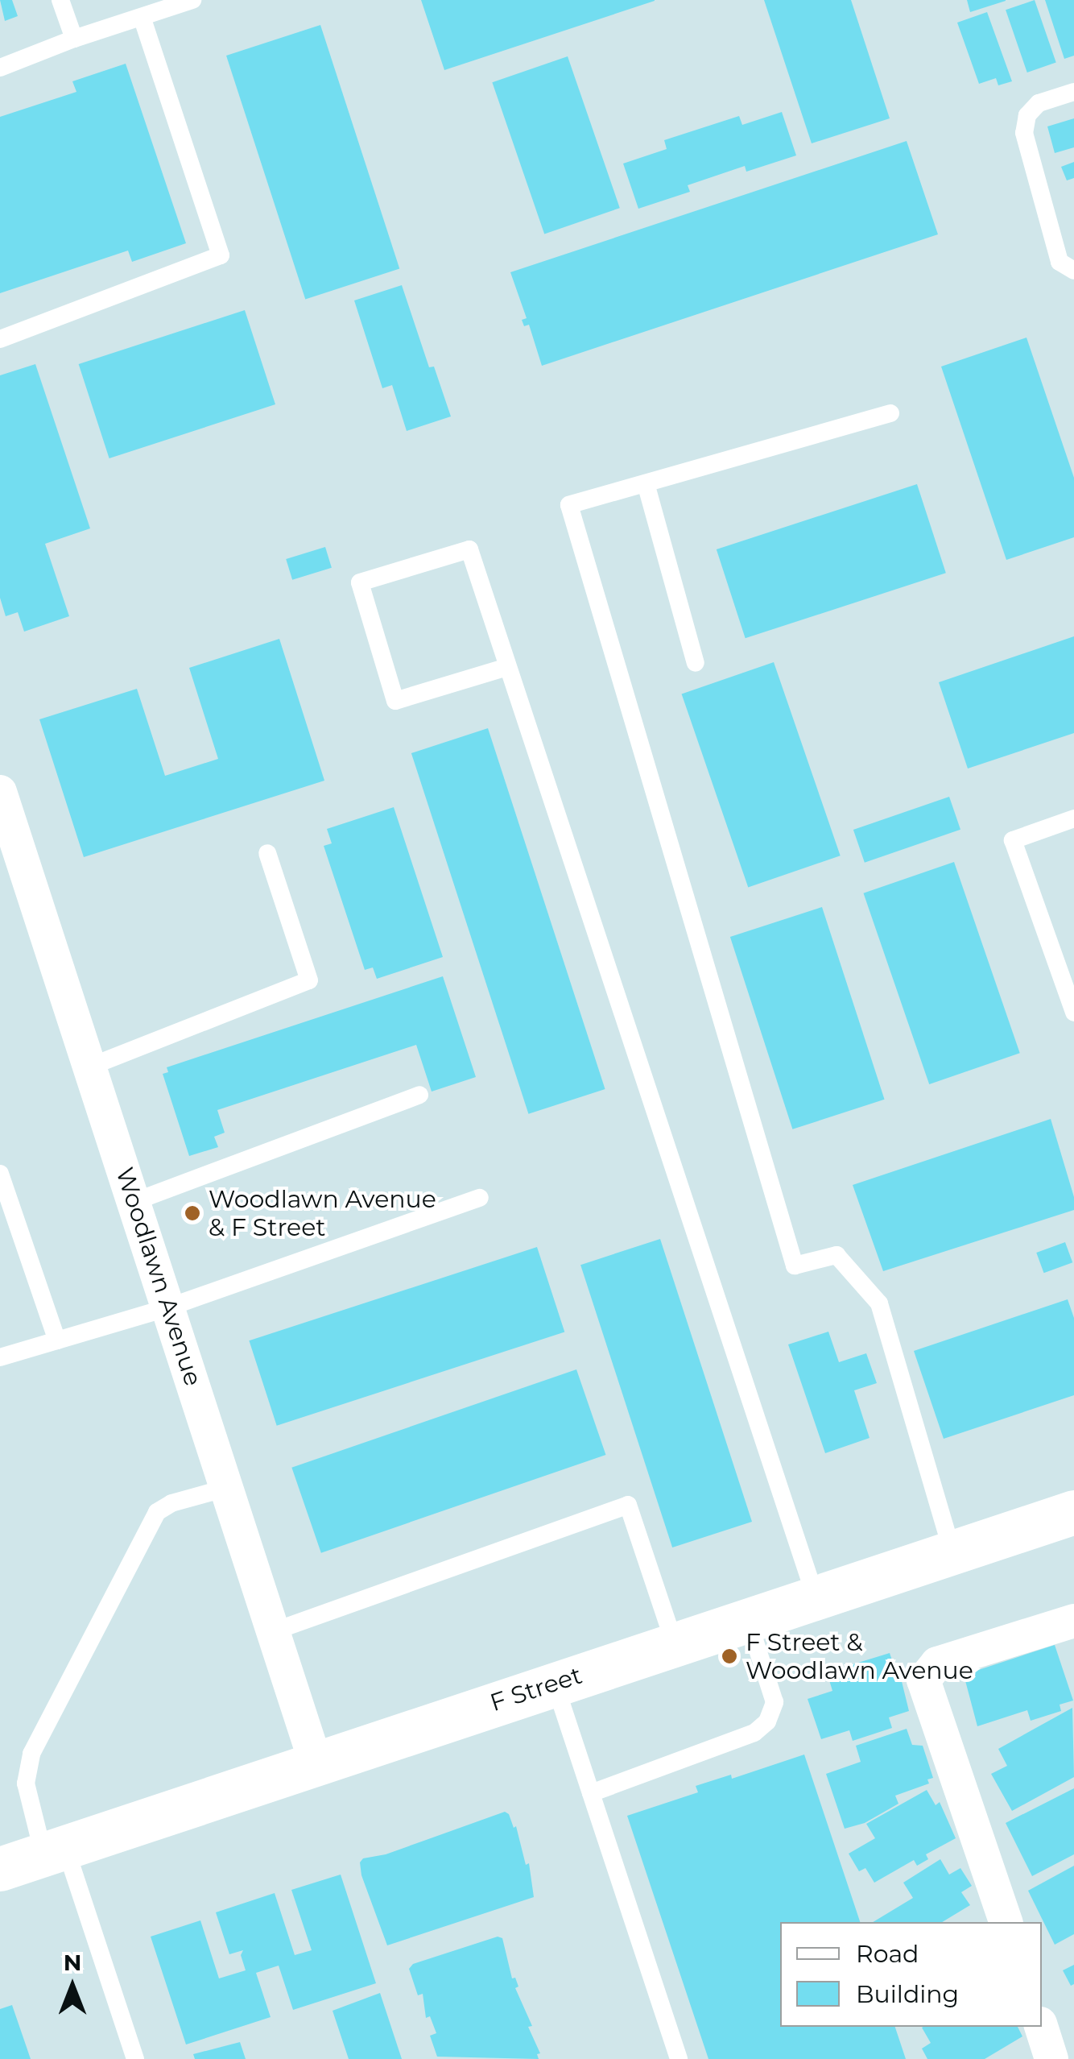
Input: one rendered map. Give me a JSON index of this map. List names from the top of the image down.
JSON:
{
  "streets": {
    "street": ["Woodlawn Avenue", "F Street"]
  },
  "crossings": [
    ["Woodlawn Avenue", "F Street"]
  ],
  "places": ["Woodlawn Avenue & F Street", "F Street & Woodlawn Avenue"],
  "legend": ["Road", "Building"],
  "north": "top"
}
